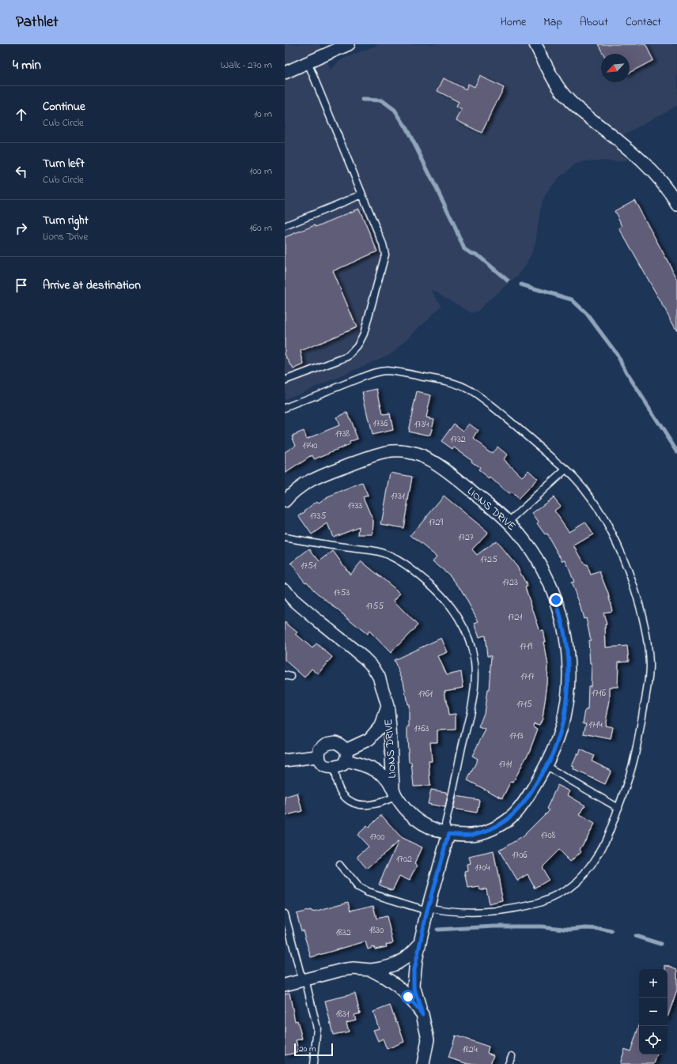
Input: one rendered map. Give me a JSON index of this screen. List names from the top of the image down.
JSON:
{
  "streets": {
    "street": ["LIONS DRIVE"]
  },
  "house_numbers": [
    "1736",
    "1734",
    "1738",
    "1732",
    "1740",
    "1731",
    "1733",
    "1735",
    "1729",
    "1727",
    "1725",
    "1751",
    "1723",
    "1753",
    "1755",
    "1721",
    "1719",
    "1717",
    "1716",
    "1761",
    "1715",
    "1714",
    "1763",
    "1713",
    "1711",
    "1708",
    "1700",
    "1706",
    "1702",
    "1704",
    "1830",
    "1832",
    "1831",
    "1824"
  ],
  "scale_bar": "20 m",
  "north": "bottom left",
  "page": {
    "header": "Pathlet",
    "nav": [
      "Home",
      "Map",
      "About",
      "Contact"
    ],
    "heading": ["4 min", "Walk · 270 m"],
    "list": [
      ["Continue", "Cub Circle", "10 m"],
      ["Turn left", "Cub Circle", "100 m"],
      ["Turn right", "Lions Drive", "160 m"],
      "Arrive at destination"
    ],
    "map_buttons": ["+", "−"],
    "scale": "20 m"
  }
}
